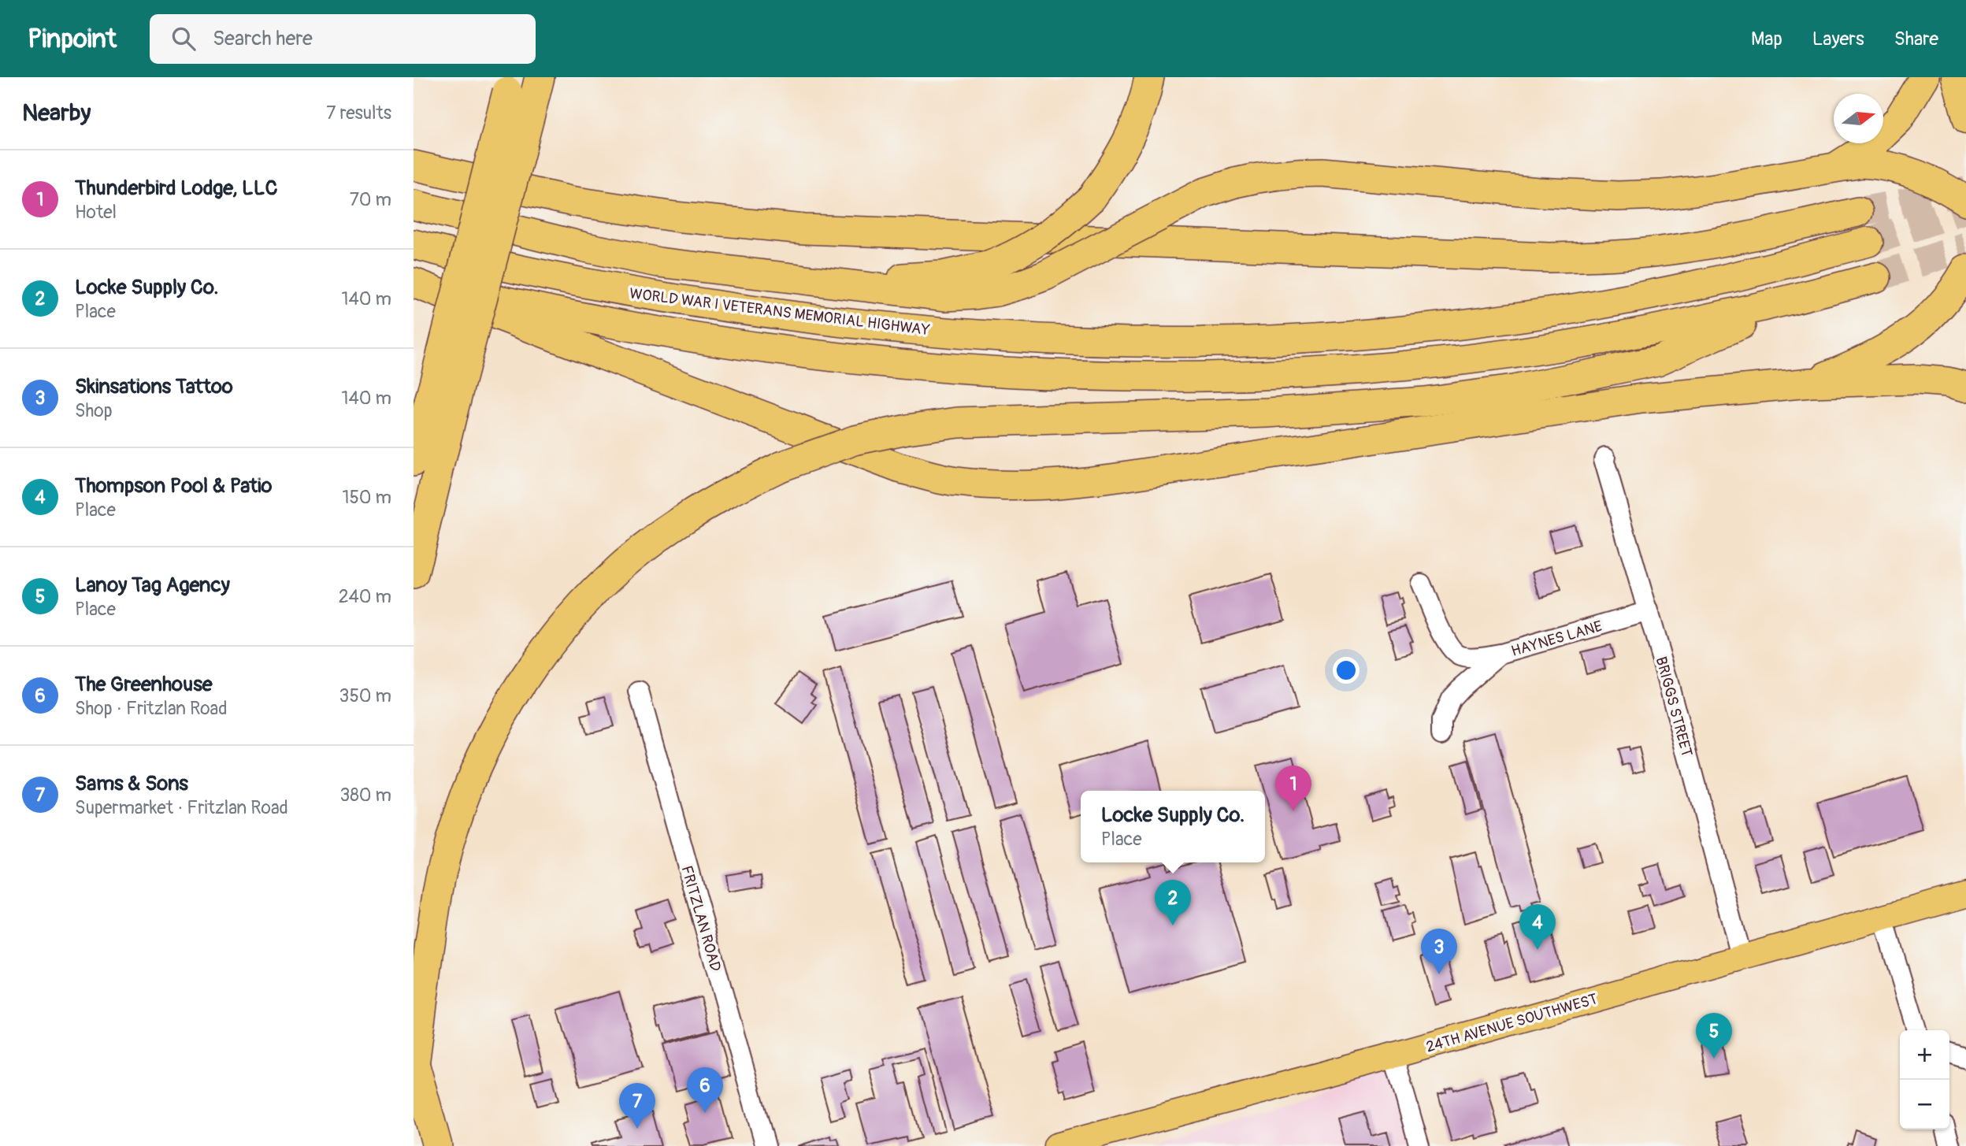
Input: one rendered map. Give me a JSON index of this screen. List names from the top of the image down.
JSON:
{
  "streets": {
    "highway": ["WORLD WAR I VETERANS MEMORIAL HIGHWAY"],
    "main road": ["24TH AVENUE SOUTHWEST"],
    "street": ["HAYNES LANE", "BRIGGS STREET", "FRITZLAN ROAD"]
  },
  "crossings": [
    ["HAYNES LANE", "BRIGGS STREET"],
    ["BRIGGS STREET", "24TH AVENUE SOUTHWEST"]
  ],
  "north": "right",
  "page": {
    "header": "Pinpoint",
    "search": "Search here",
    "nav": ["Map", "Layers", "Share"],
    "heading": ["Nearby", "7 results"],
    "list": [
      {
        "mark": "1",
        "name": "Thunderbird Lodge, LLC",
        "note": "Hotel",
        "value": "70 m"
      },
      {
        "mark": "2",
        "name": "Locke Supply Co.",
        "note": "Place",
        "value": "140 m"
      },
      {
        "mark": "3",
        "name": "Skinsations Tattoo",
        "note": "Shop",
        "value": "140 m"
      },
      {
        "mark": "4",
        "name": "Thompson Pool & Patio",
        "note": "Place",
        "value": "150 m"
      },
      {
        "mark": "5",
        "name": "Lanoy Tag Agency",
        "note": "Place",
        "value": "240 m"
      },
      {
        "mark": "6",
        "name": "The Greenhouse",
        "note": "Shop · Fritzlan Road",
        "value": "350 m"
      },
      {
        "mark": "7",
        "name": "Sams & Sons",
        "note": "Supermarket · Fritzlan Road",
        "value": "380 m"
      }
    ],
    "pins": [
      "1",
      "2",
      "4",
      "3",
      "5",
      "6",
      "7"
    ],
    "popup": ["Locke Supply Co.", "Place"],
    "map_buttons": ["+", "−"]
  }
}
